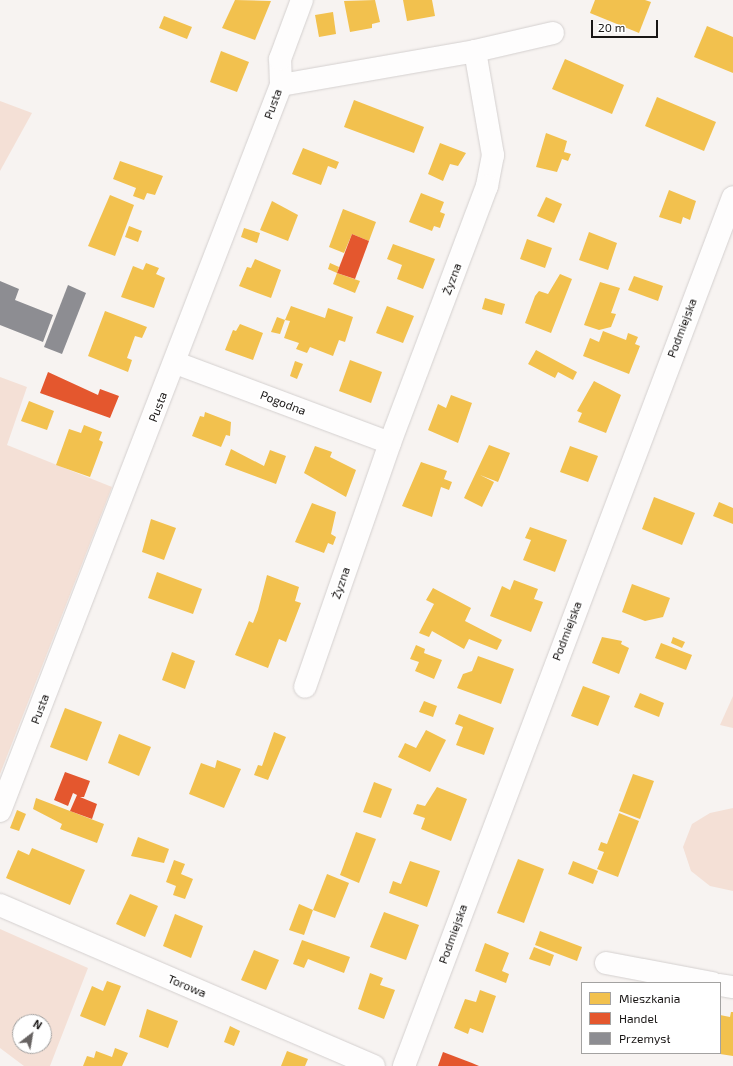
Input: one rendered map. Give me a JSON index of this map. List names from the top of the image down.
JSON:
{
  "streets": {
    "street": [
      "Pusta",
      "Żyzna",
      "Podmiejska",
      "Pogodna",
      "Torowa"
    ]
  },
  "crossings": [
    ["Pusta", "Pogodna"],
    ["Żyzna", "Pogodna"]
  ],
  "legend": ["Mieszkania", "Handel", "Przemysł"],
  "scale_bar": "20 m",
  "north": "top right"
}
